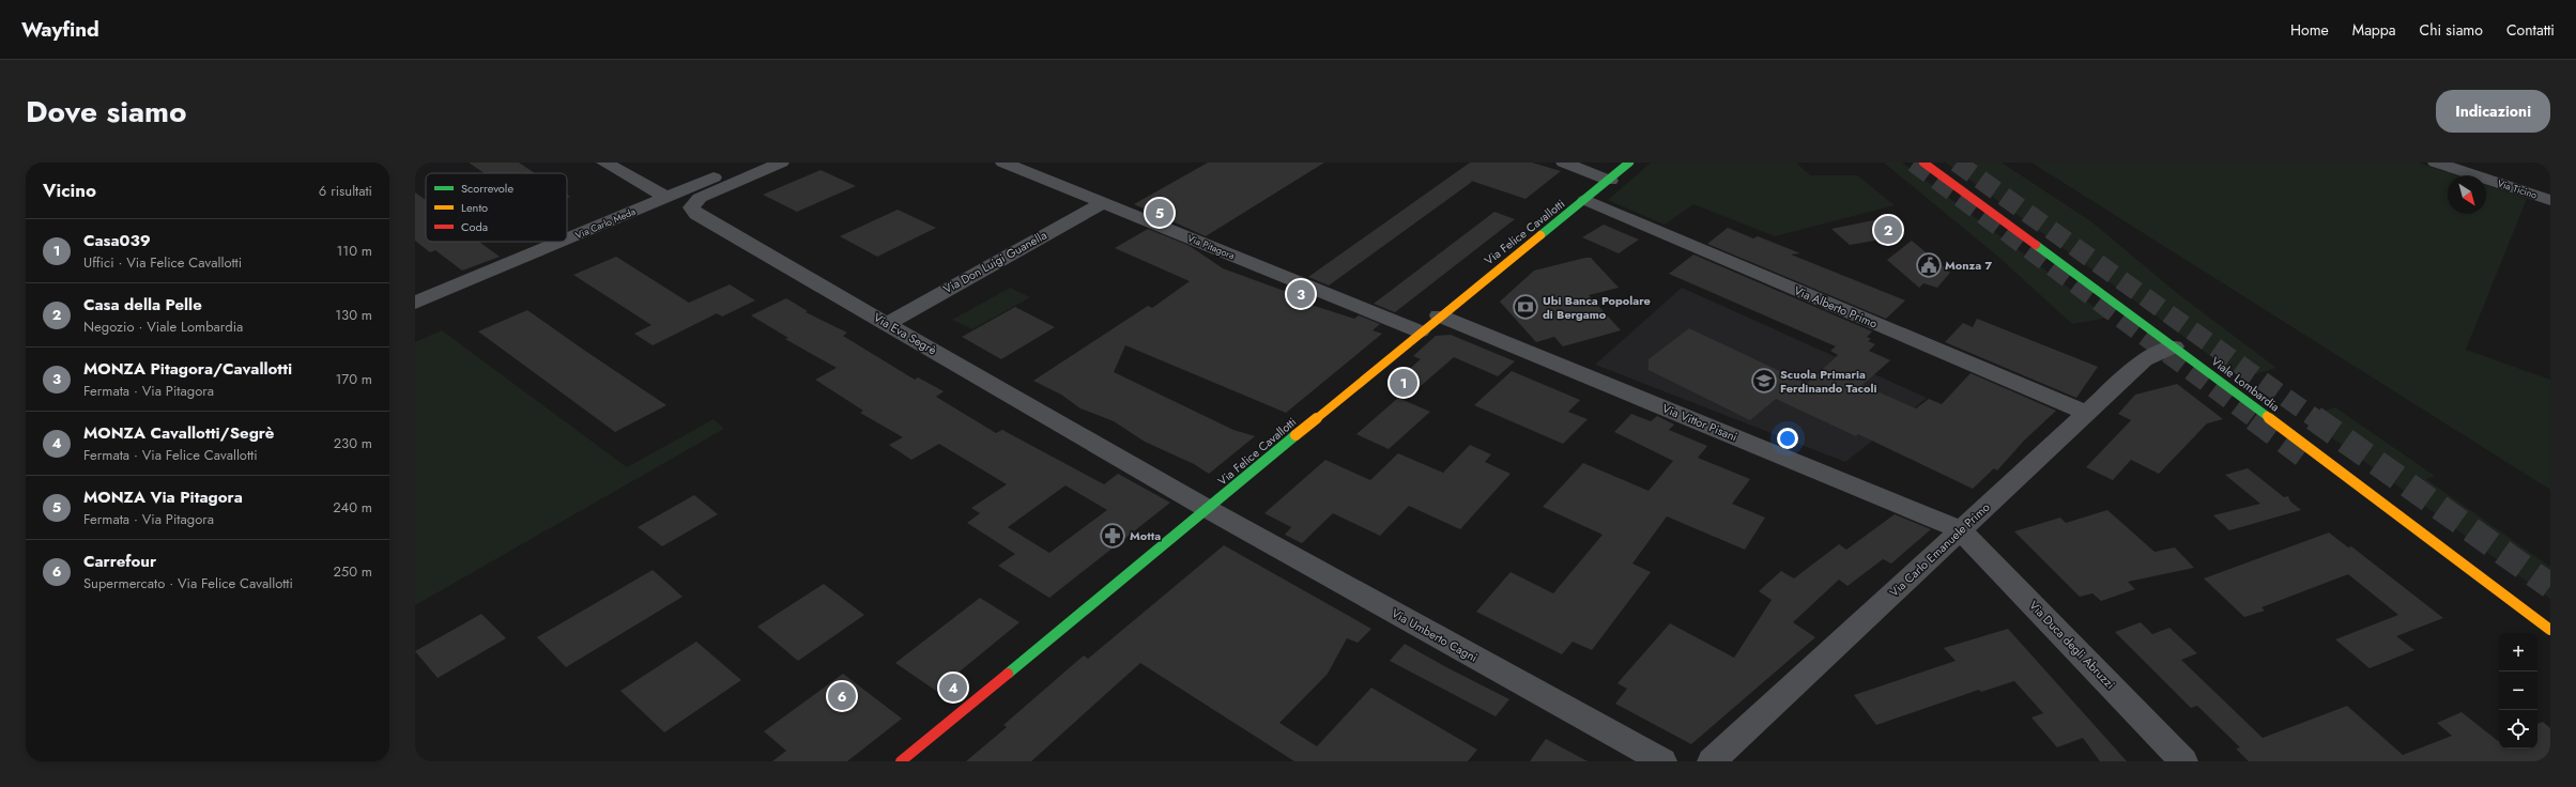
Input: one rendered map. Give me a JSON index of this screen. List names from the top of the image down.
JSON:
{
  "streets": {
    "street": [
      "Via Ticino",
      "Via Carlo Meda",
      "Via Felice Cavallotti",
      "Via Pitagora",
      "Via Don Luigi Guanella",
      "Via Alberto Primo",
      "Via Eva Segrè",
      "Viale Lombardia",
      "Via Vittor Pisani",
      "Via Carlo Emanuele Primo",
      "Via Umberto Cagni",
      "Via Duca degli Abruzzi"
    ]
  },
  "crossings": [
    ["Via Felice Cavallotti", "Via Pitagora"],
    ["Via Felice Cavallotti", "Via Alberto Primo"],
    ["Via Felice Cavallotti", "Via Eva Segrè"],
    ["Via Felice Cavallotti", "Via Vittor Pisani"],
    ["Via Felice Cavallotti", "Via Umberto Cagni"],
    ["Via Pitagora", "Via Don Luigi Guanella"],
    ["Via Don Luigi Guanella", "Via Eva Segrè"],
    ["Via Alberto Primo", "Via Carlo Emanuele Primo"],
    ["Via Eva Segrè", "Via Umberto Cagni"],
    ["Viale Lombardia", "Via Carlo Emanuele Primo"],
    ["Via Vittor Pisani", "Via Carlo Emanuele Primo"],
    ["Via Vittor Pisani", "Via Duca degli Abruzzi"],
    ["Via Carlo Emanuele Primo", "Via Duca degli Abruzzi"]
  ],
  "places": {
    "public building": ["Monza 7"],
    "bank": ["Ubi Banca Popolare di Bergamo"],
    "school or university": ["Scuola Primaria Ferdinando Tacoli"],
    "pharmacy": ["Motta"]
  },
  "legend": ["Scorrevole", "Lento", "Coda"],
  "north": "bottom right",
  "page": {
    "header": "Wayfind",
    "nav": [
      "Home",
      "Mappa",
      "Chi siamo",
      "Contatti"
    ],
    "title": "Dove siamo",
    "buttons": "Indicazioni",
    "heading": ["Vicino", "6 risultati"],
    "pins": [
      "5",
      "2",
      "3",
      "1",
      "4",
      "6"
    ],
    "list": [
      {
        "mark": "1",
        "name": "Casa039",
        "note": "Uffici · Via Felice Cavallotti",
        "value": "110 m"
      },
      {
        "mark": "2",
        "name": "Casa della Pelle",
        "note": "Negozio · Viale Lombardia",
        "value": "130 m"
      },
      {
        "mark": "3",
        "name": "MONZA Pitagora/Cavallotti",
        "note": "Fermata · Via Pitagora",
        "value": "170 m"
      },
      {
        "mark": "4",
        "name": "MONZA Cavallotti/Segrè",
        "note": "Fermata · Via Felice Cavallotti",
        "value": "230 m"
      },
      {
        "mark": "5",
        "name": "MONZA Via Pitagora",
        "note": "Fermata · Via Pitagora",
        "value": "240 m"
      },
      {
        "mark": "6",
        "name": "Carrefour",
        "note": "Supermercato · Via Felice Cavallotti",
        "value": "250 m"
      }
    ],
    "map_buttons": ["+", "−"]
  }
}
